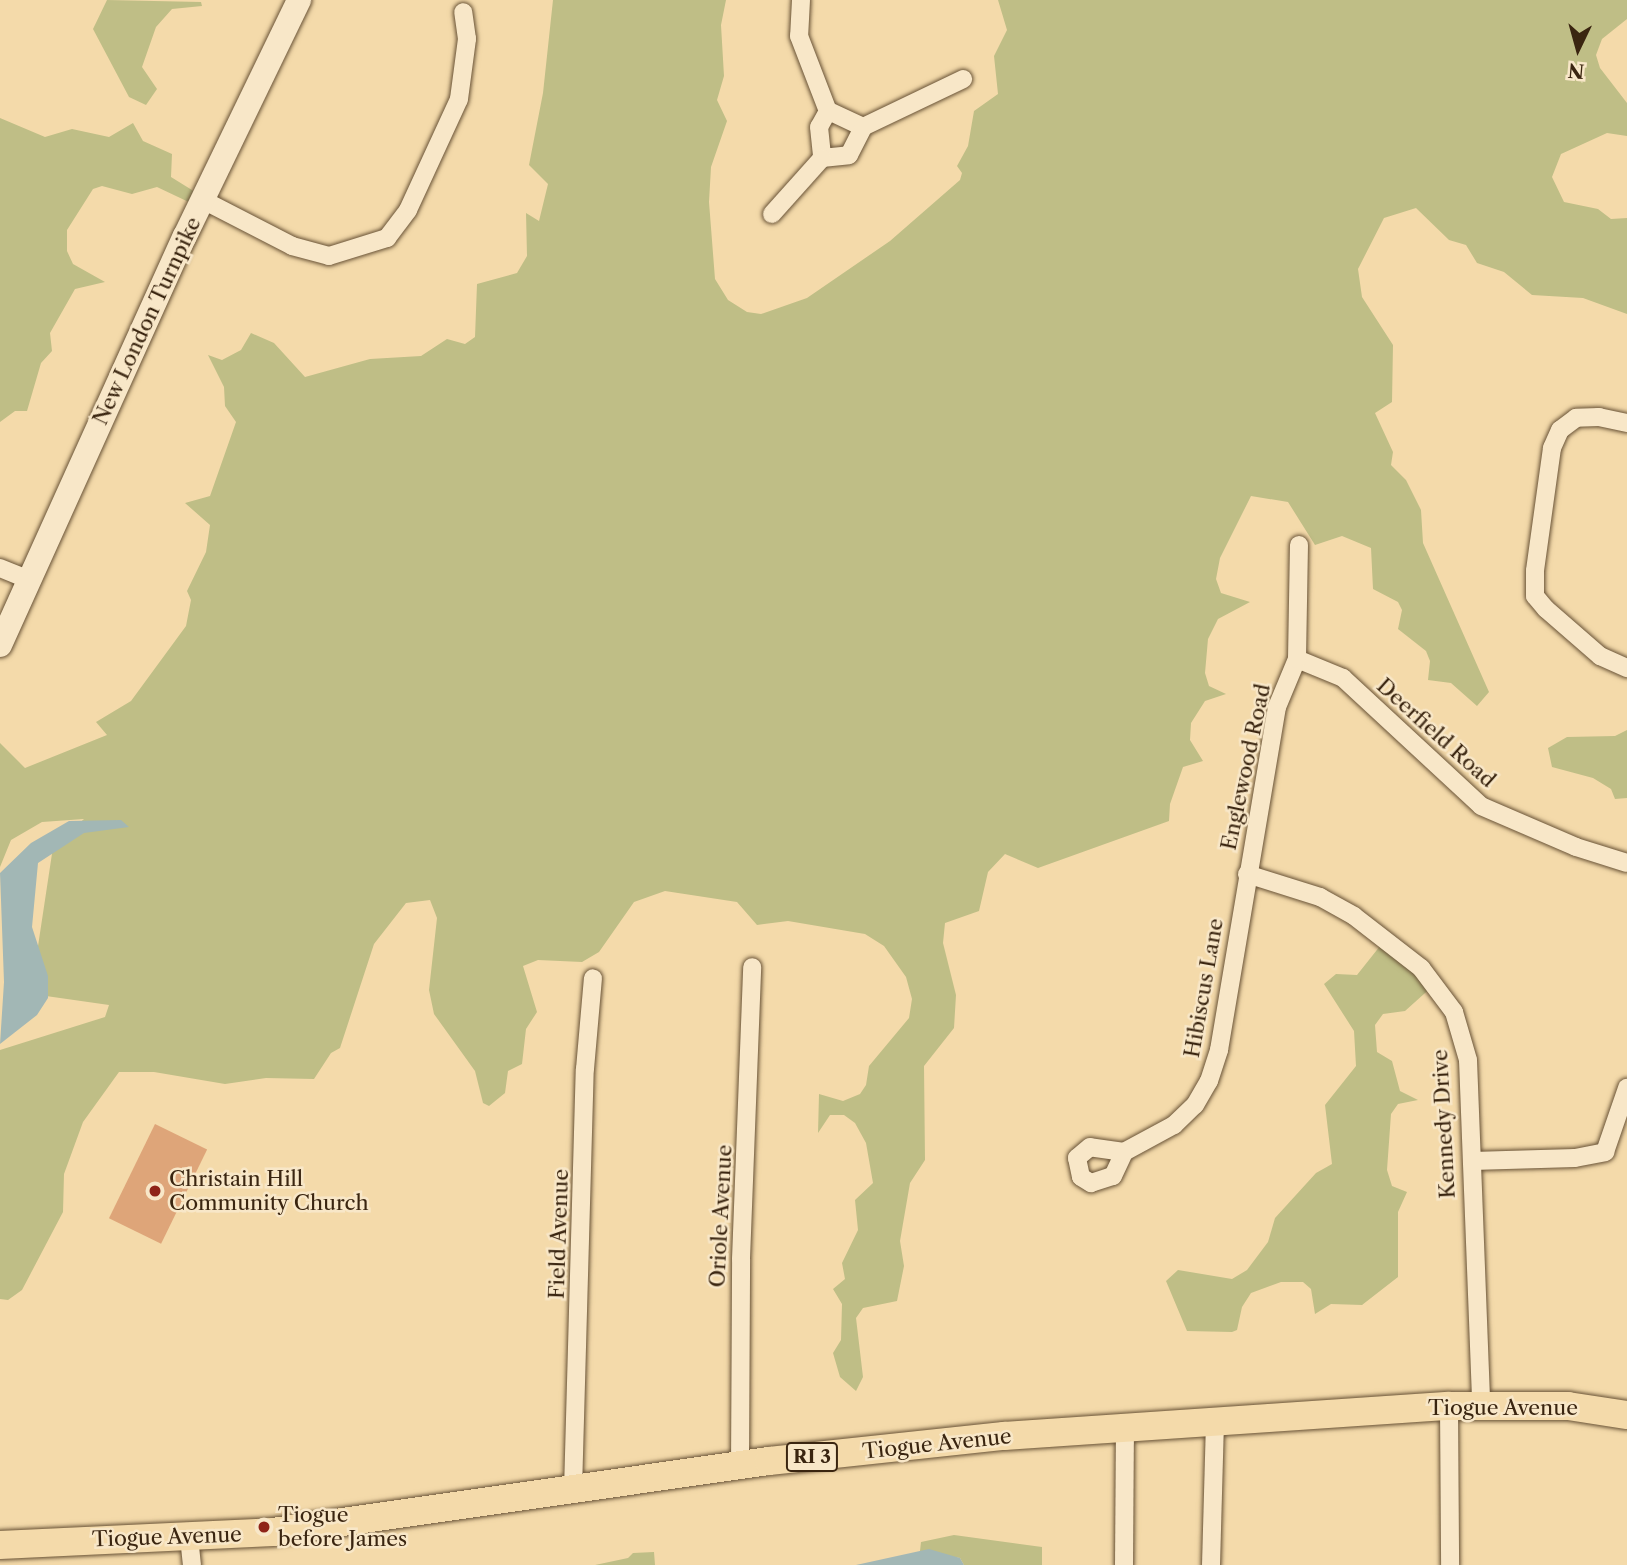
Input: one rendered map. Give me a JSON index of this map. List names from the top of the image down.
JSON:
{
  "streets": {
    "main road": ["New London Turnpike", "Tiogue Avenue", "RI 3"],
    "street": [
      "Deerfield Road",
      "Englewood Road",
      "Hibiscus Lane",
      "Kennedy Drive",
      "Oriole Avenue",
      "Field Avenue"
    ]
  },
  "crossings": [
    ["Deerfield Road", "Englewood Road"],
    ["Englewood Road", "Hibiscus Lane"],
    ["Englewood Road", "Kennedy Drive"],
    ["Hibiscus Lane", "Kennedy Drive"],
    ["Kennedy Drive", "Tiogue Avenue"],
    ["Oriole Avenue", "Tiogue Avenue"],
    ["Field Avenue", "Tiogue Avenue"]
  ],
  "places": ["Christain Hill Community Church", "Tiogue before James"],
  "north": "bottom"
}
